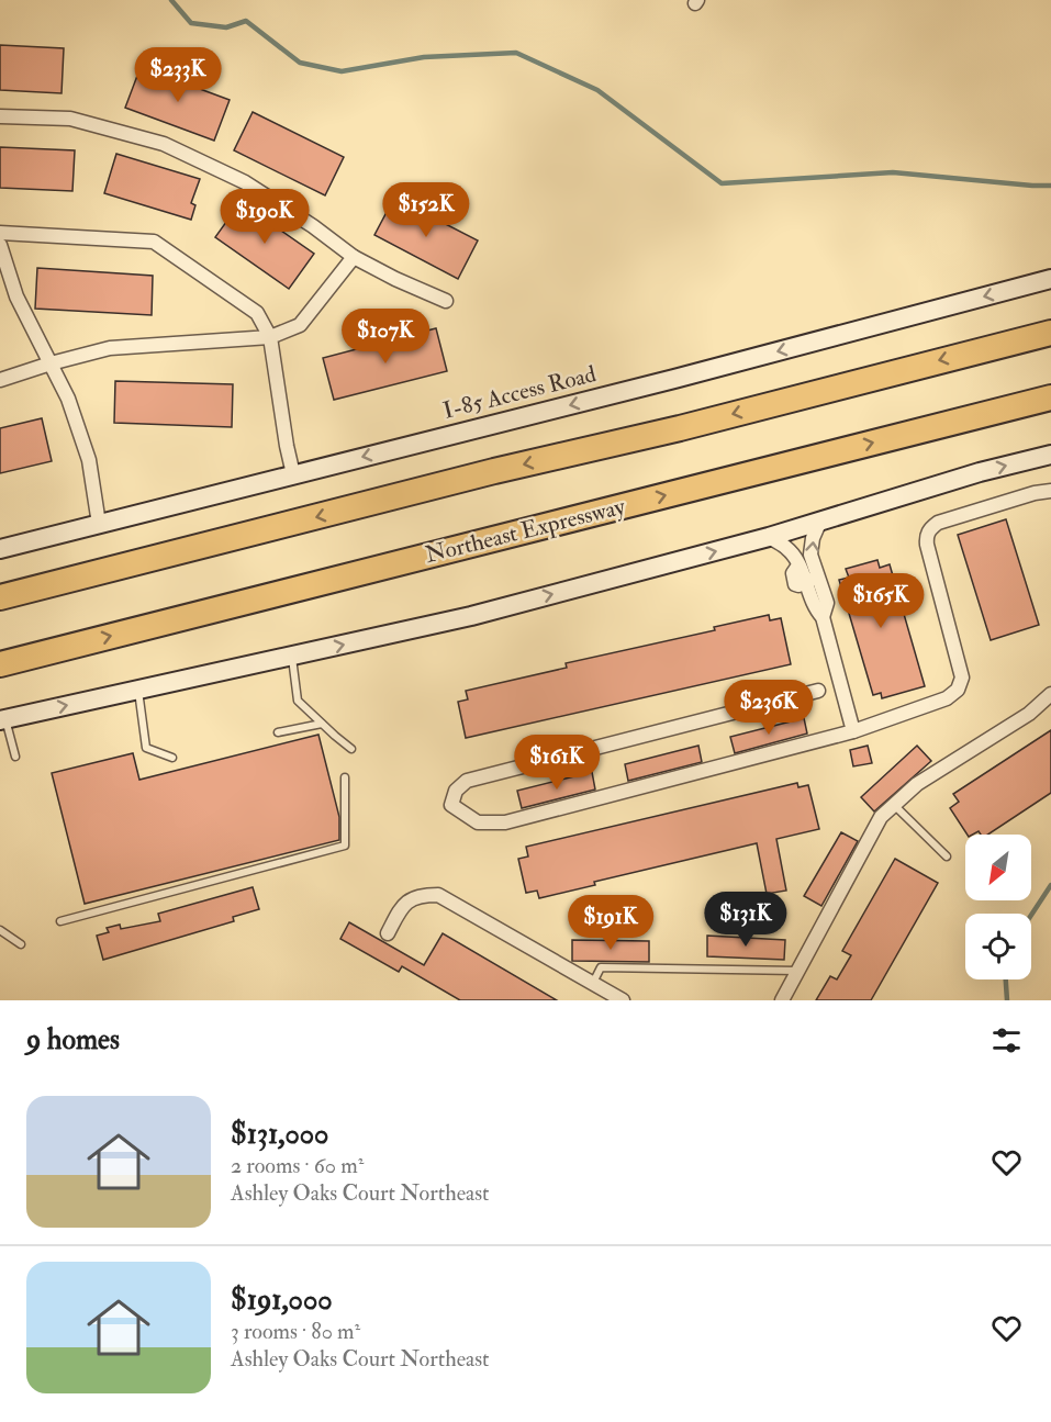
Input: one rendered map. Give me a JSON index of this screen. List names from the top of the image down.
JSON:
{
  "streets": {
    "highway": ["Northeast Expressway"],
    "main road": ["I-85 Access Road"]
  },
  "one_way": ["I-85 Access Road"],
  "north": "bottom left",
  "page": {
    "price": [
      "$233K",
      "$152K",
      "$190K",
      "$107K",
      "$165K",
      "$236K",
      "$161K",
      "$131K",
      "$191K"
    ],
    "heading": "9 homes",
    "list": [
      {
        "name": "$131,000",
        "note": "2 rooms · 60 m² · Ashley Oaks Court Northeast"
      },
      {
        "name": "$191,000",
        "note": "3 rooms · 80 m² · Ashley Oaks Court Northeast"
      }
    ]
  }
}
